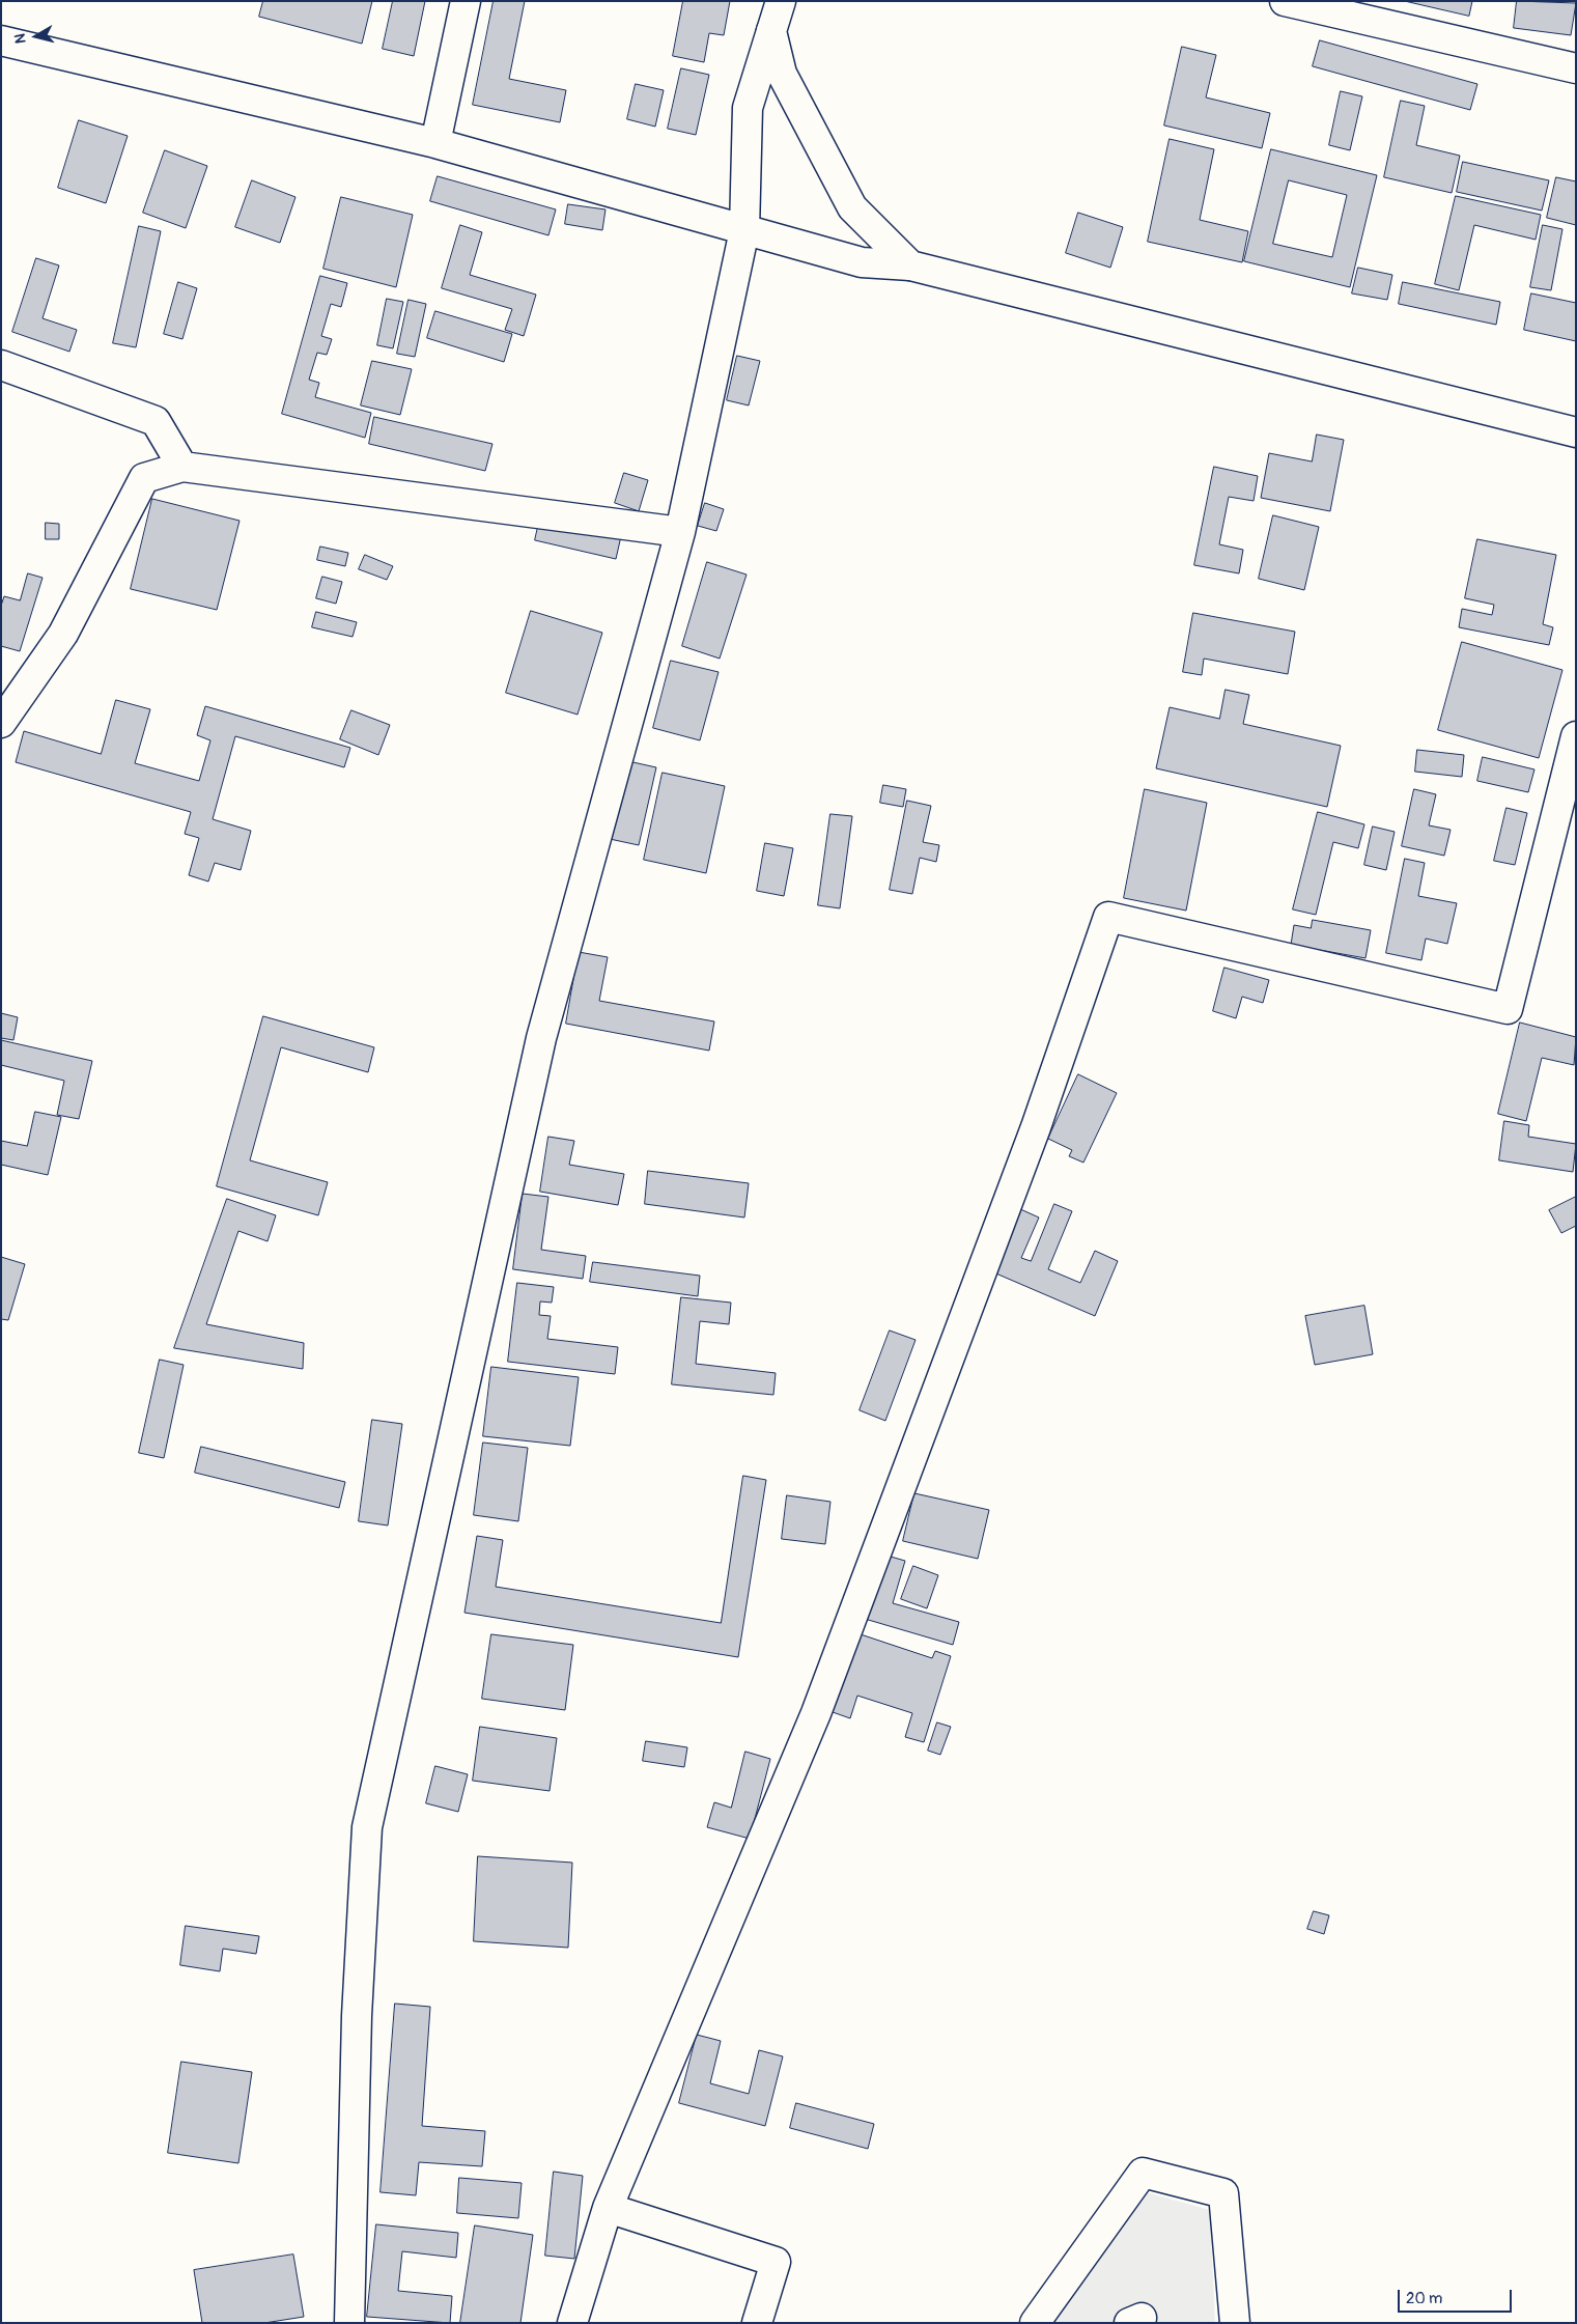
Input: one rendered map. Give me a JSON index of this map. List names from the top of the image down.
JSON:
{
  "scale_bar": "20 m",
  "north": "left"
}
